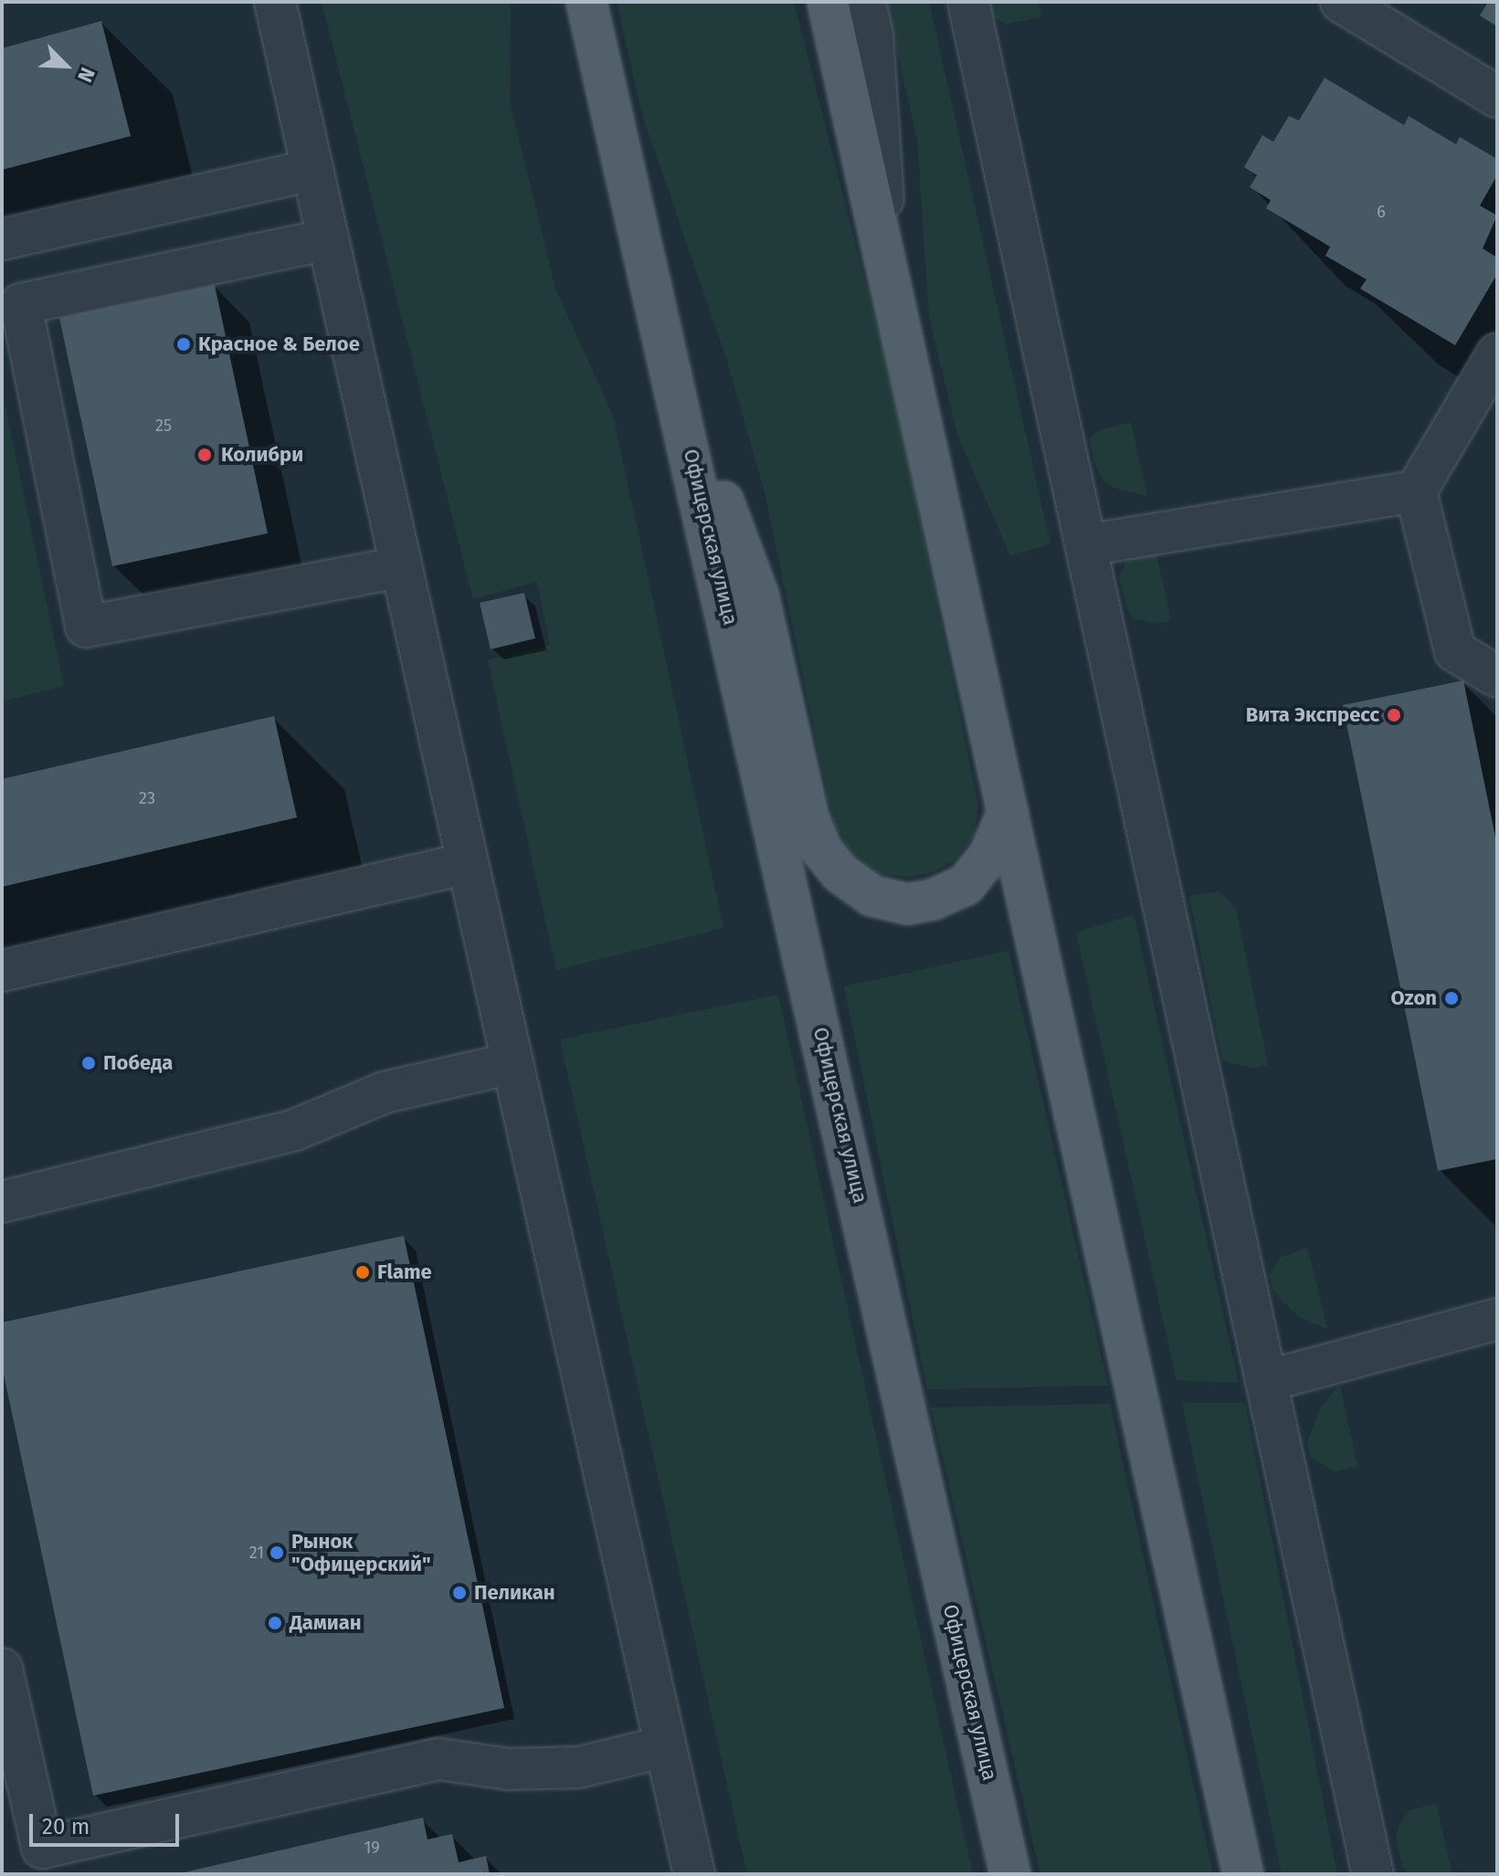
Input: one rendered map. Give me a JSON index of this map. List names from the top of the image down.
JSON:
{
  "streets": {
    "main road": ["Офицерская улица"]
  },
  "places": [
    "Красное & Белое",
    "Колибри",
    "Вита Экспресс",
    "Ozon",
    "Победа",
    "Flame",
    "Рынок \"Офицерский\"",
    "Пеликан",
    "Дамиан"
  ],
  "house_numbers": [
    "6",
    "25",
    "23",
    "21",
    "19"
  ],
  "scale_bar": "20 m",
  "north": "bottom right"
}
